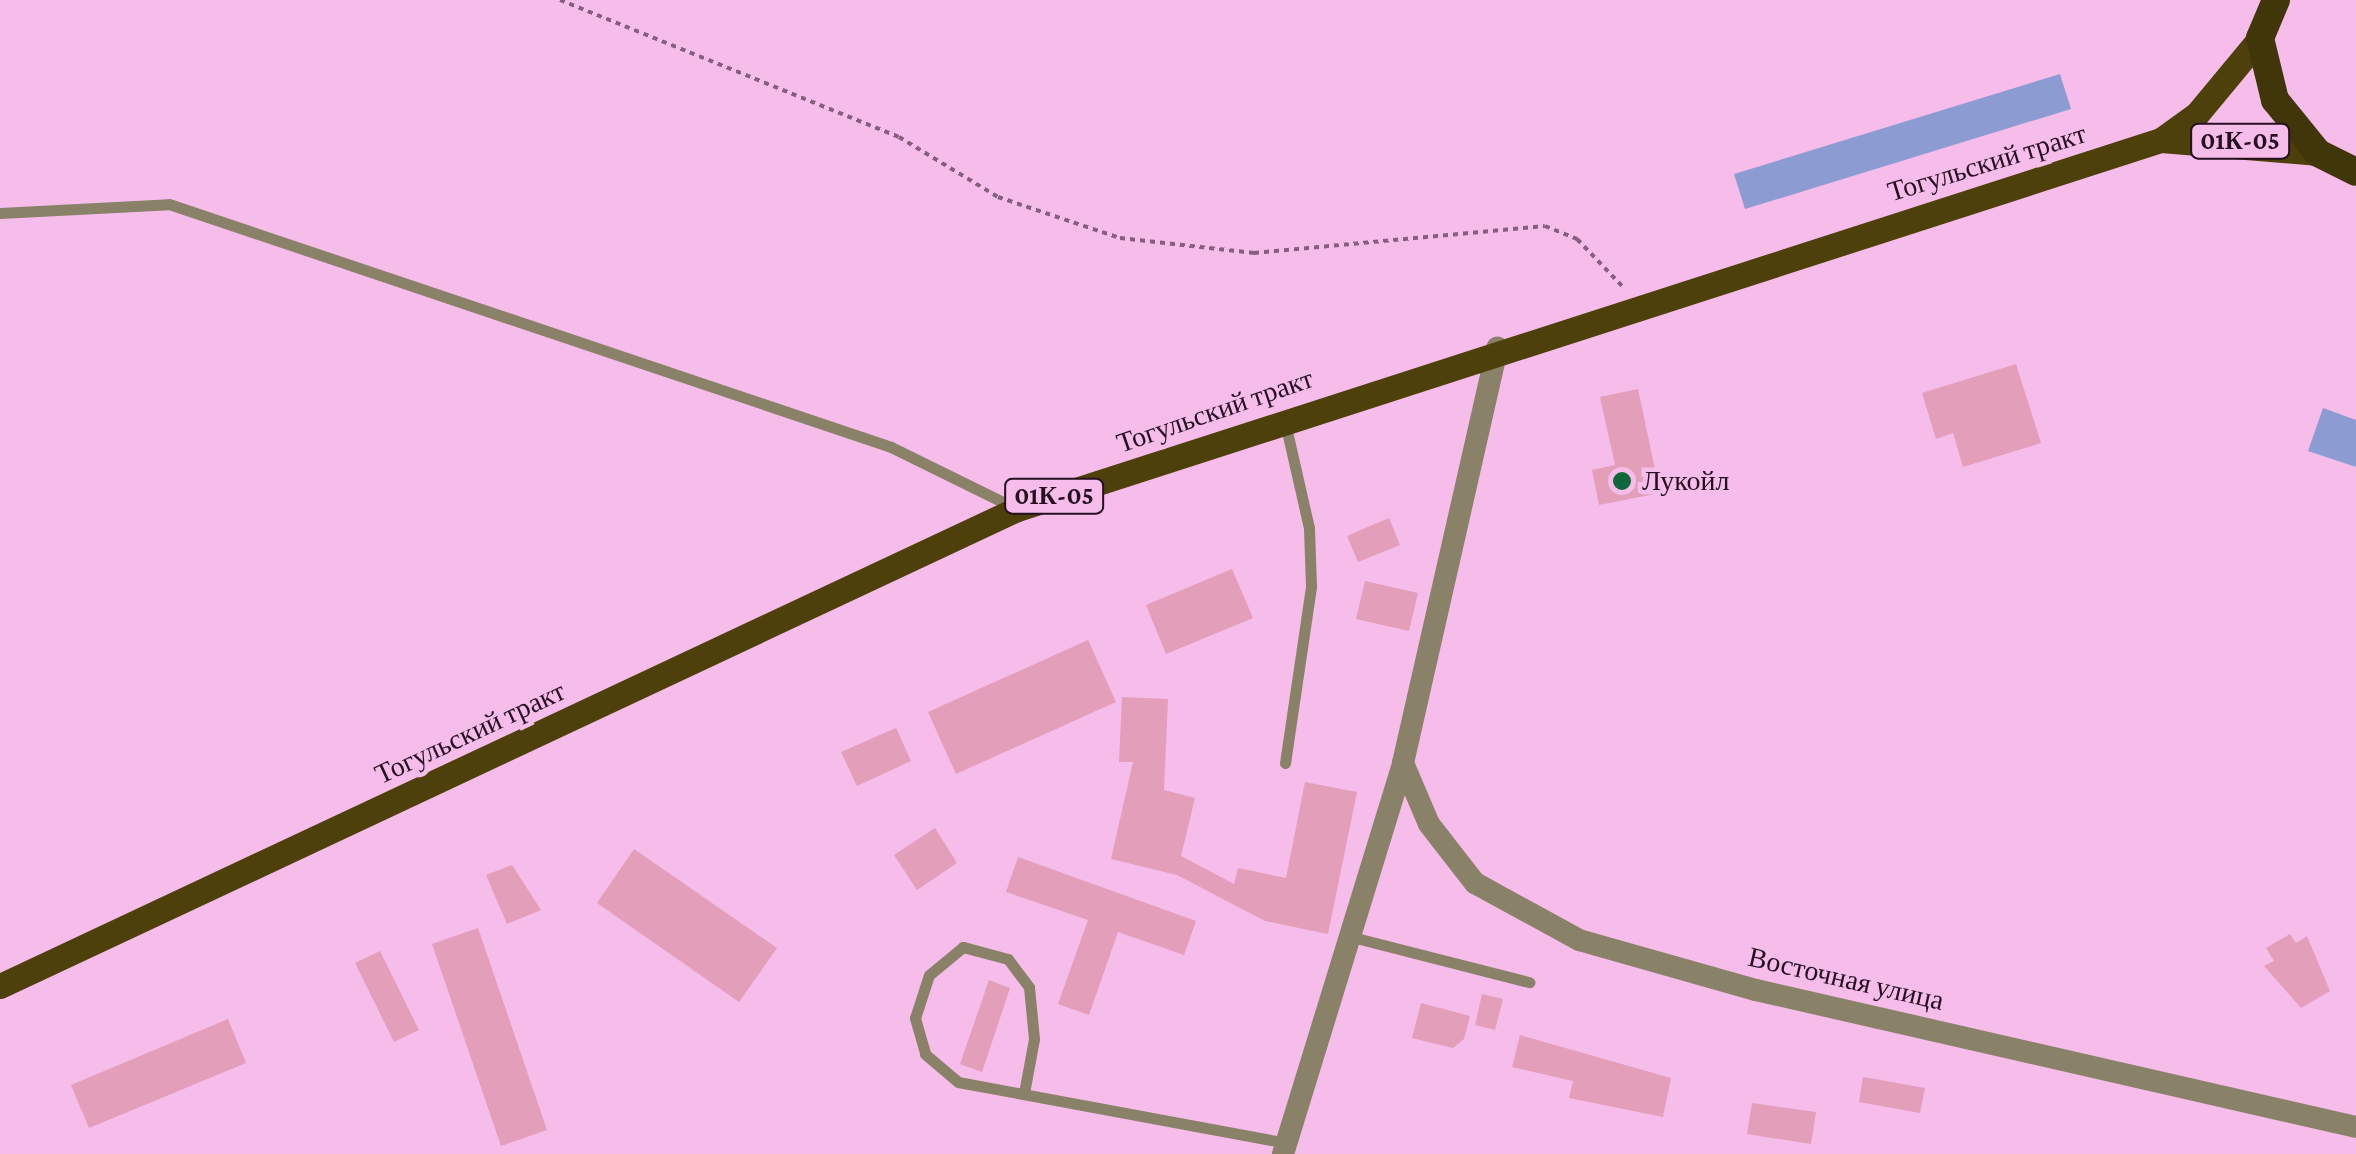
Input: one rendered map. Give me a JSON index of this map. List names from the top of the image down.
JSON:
{
  "streets": {
    "main road": ["01К-05", "Тогульский тракт"],
    "street": ["Восточная улица"]
  },
  "crossings": [
    ["01К-05", "Тогульский тракт"]
  ],
  "places": ["Лукойл"]
}
